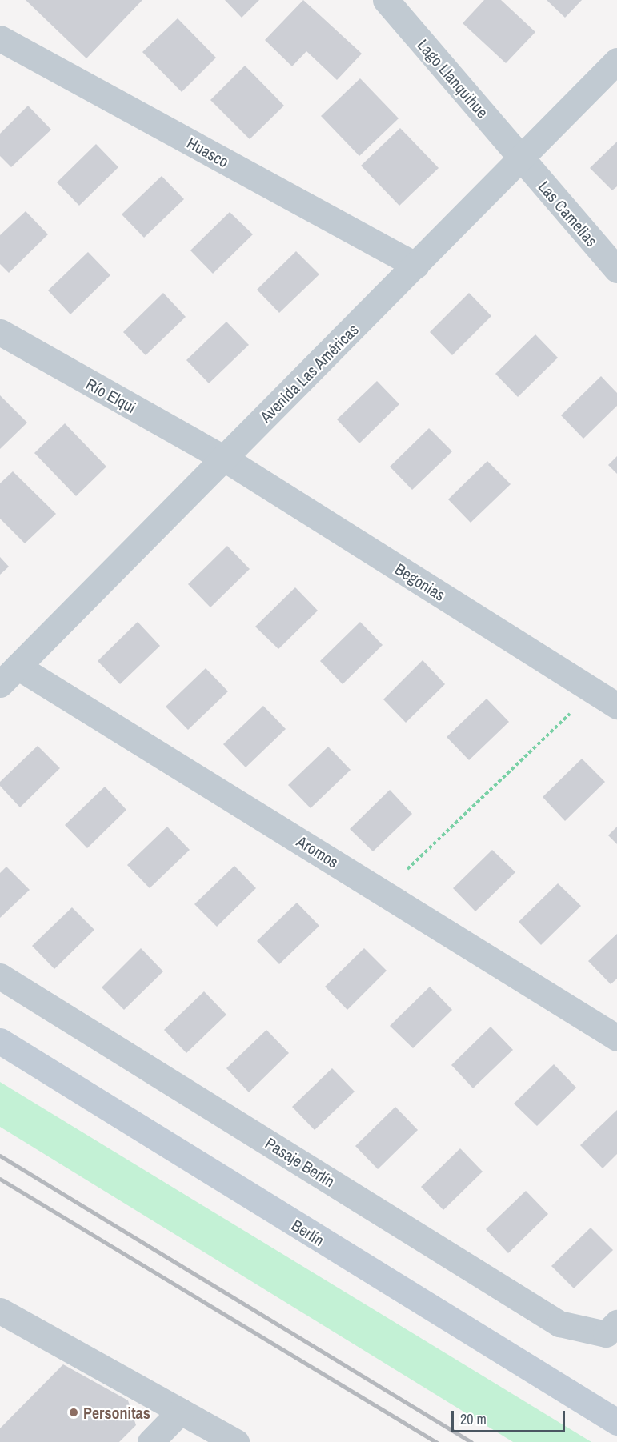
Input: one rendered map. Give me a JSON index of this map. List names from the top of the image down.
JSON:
{
  "streets": {
    "main road": ["Berlín"],
    "street": [
      "Lago Llanquihue",
      "Huasco",
      "Las Camelias",
      "Avenida Las Américas",
      "Río Elqui",
      "Begonias",
      "Aromos",
      "Pasaje Berlín"
    ]
  },
  "crossings": [
    ["Lago Llanquihue", "Las Camelias"],
    ["Lago Llanquihue", "Avenida Las Américas"],
    ["Huasco", "Avenida Las Américas"],
    ["Las Camelias", "Avenida Las Américas"],
    ["Avenida Las Américas", "Río Elqui"],
    ["Avenida Las Américas", "Begonias"],
    ["Avenida Las Américas", "Aromos"],
    ["Río Elqui", "Begonias"]
  ],
  "places": ["Personitas"],
  "scale_bar": "20 m"
}
